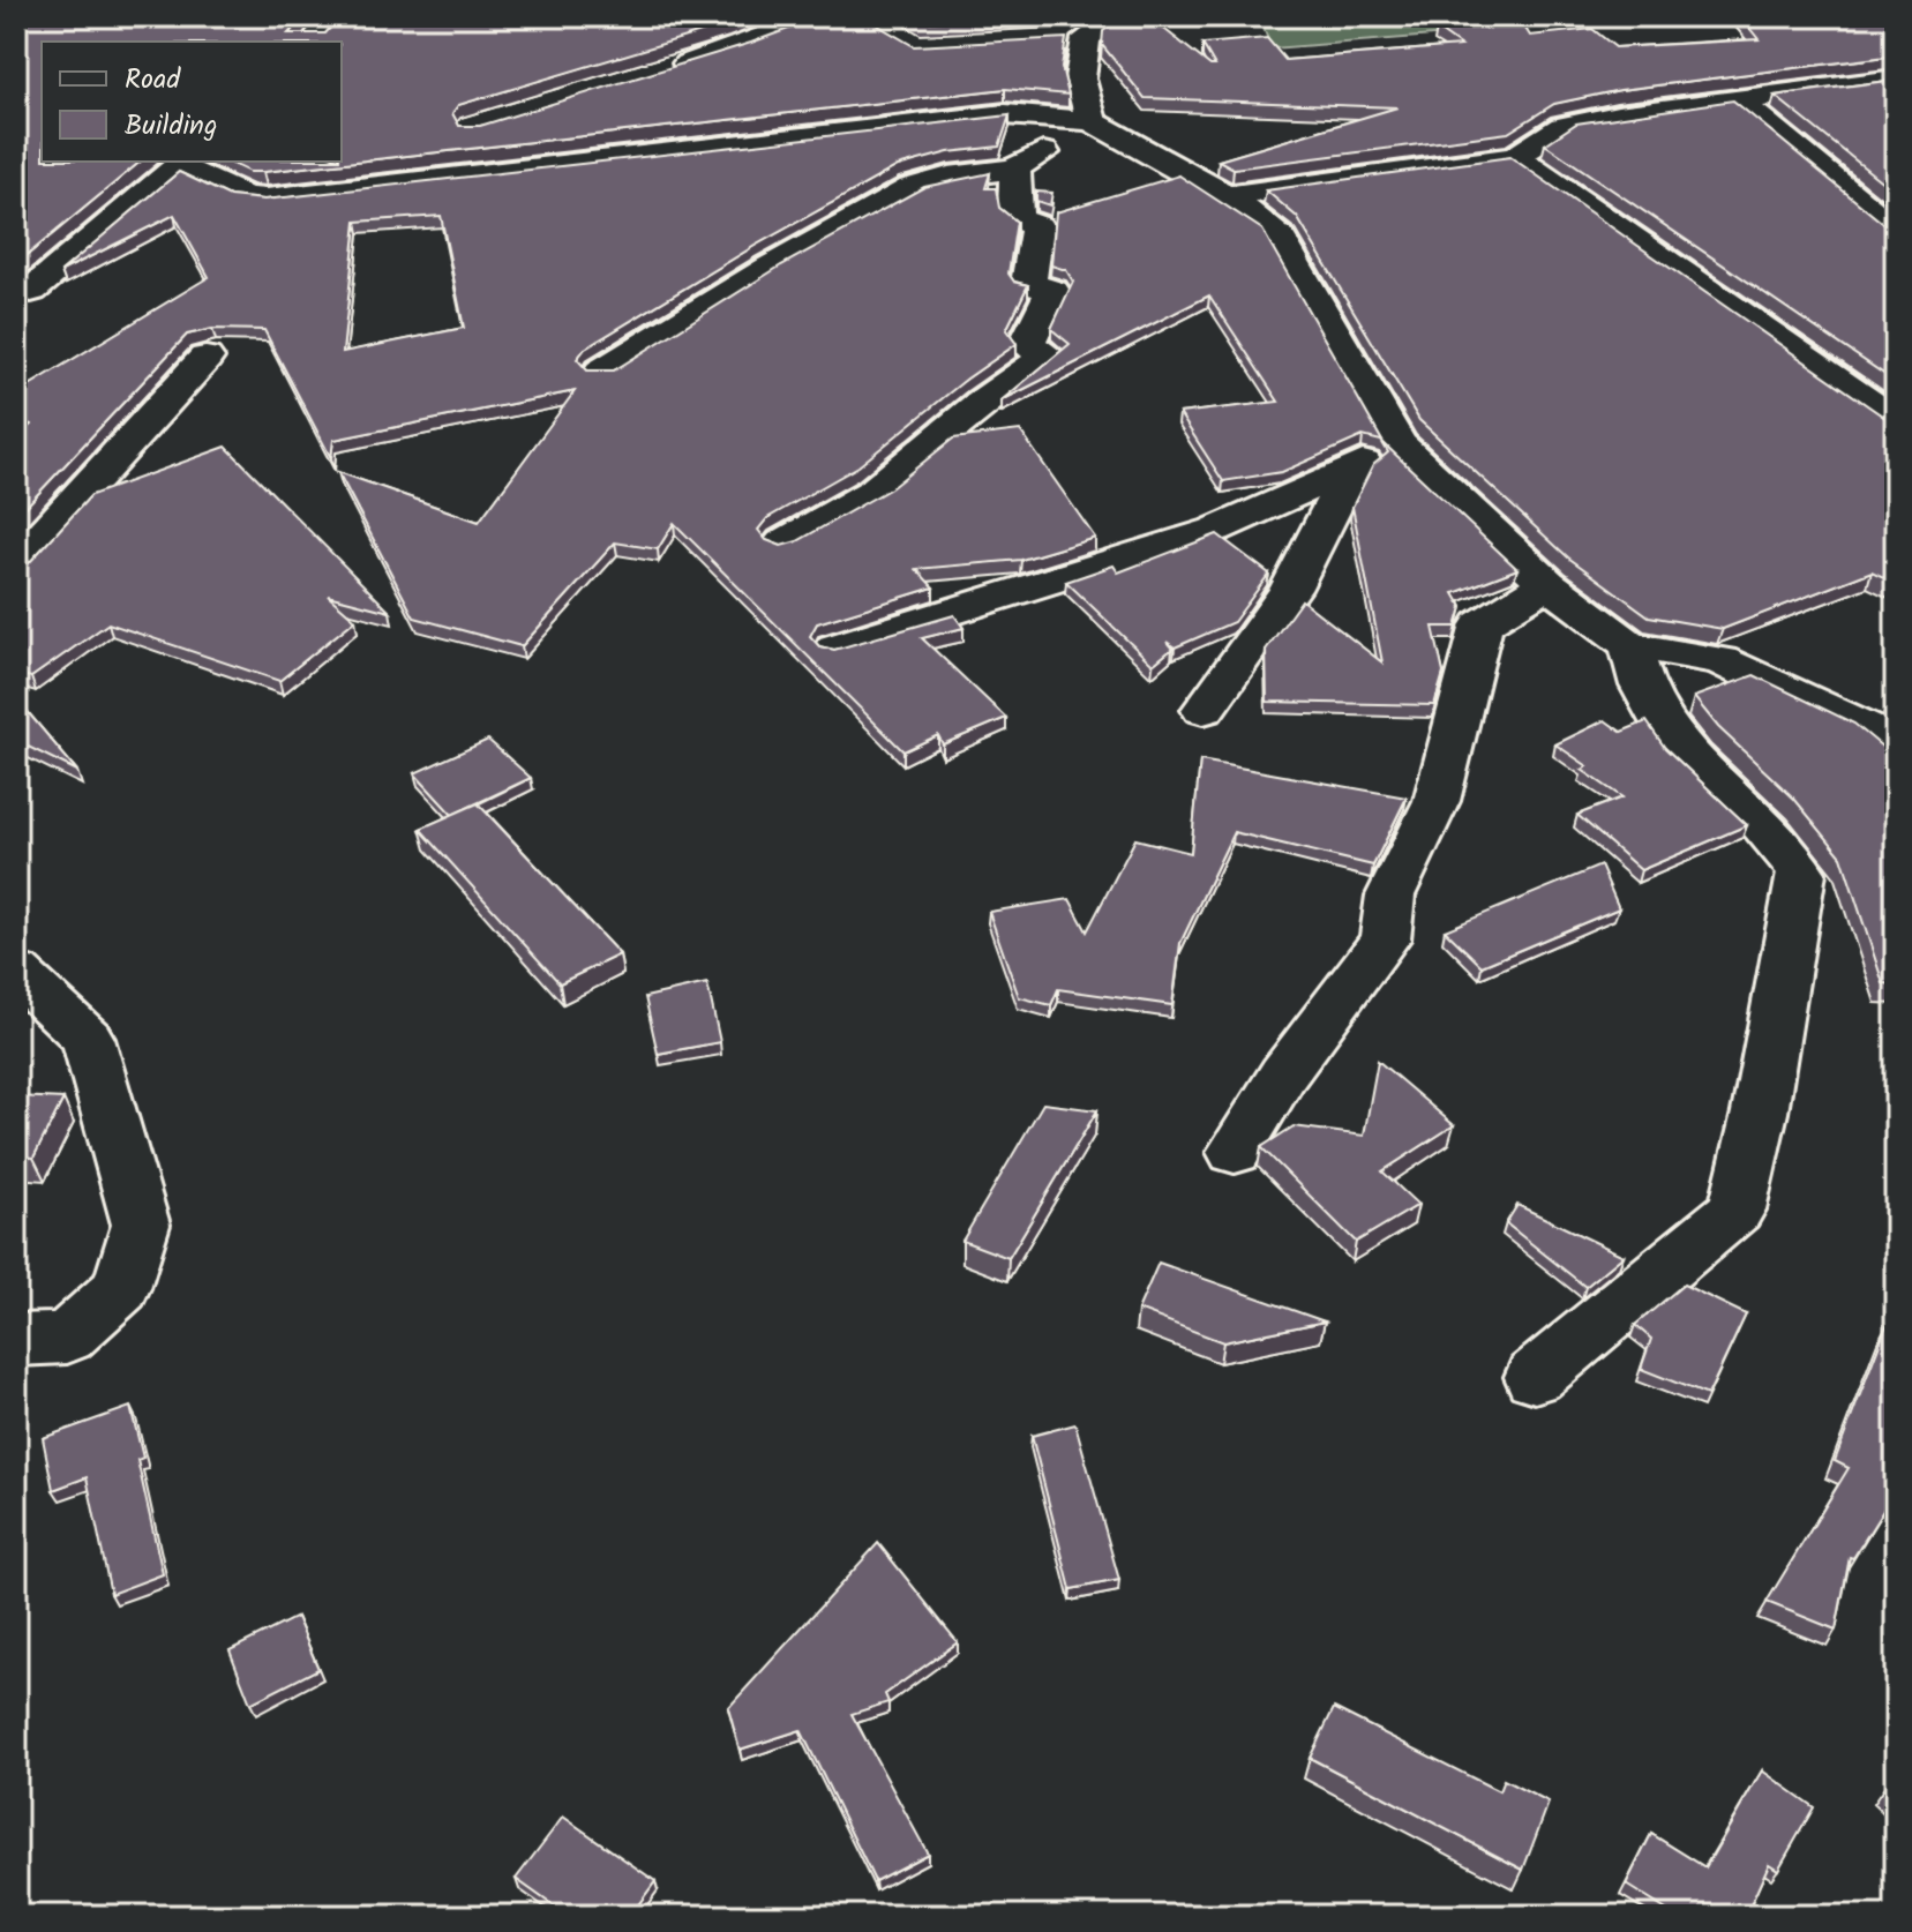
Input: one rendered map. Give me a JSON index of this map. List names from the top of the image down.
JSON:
{
  "legend": ["Road", "Building"]
}
